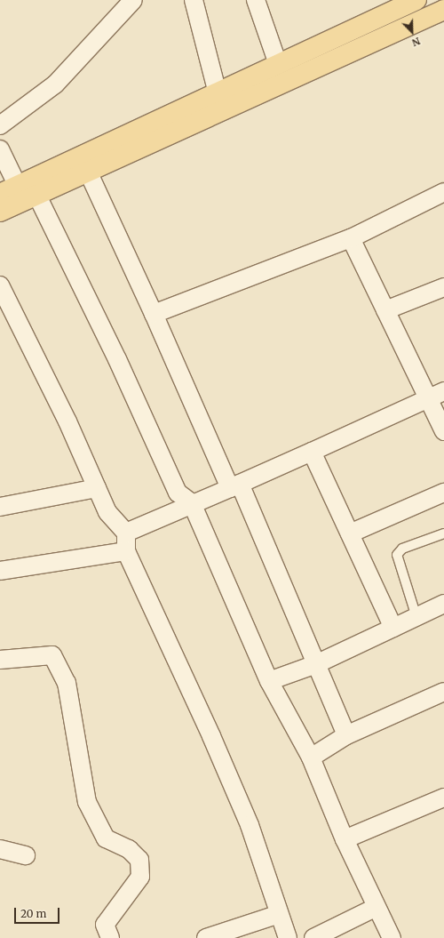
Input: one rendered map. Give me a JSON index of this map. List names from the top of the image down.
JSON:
{
  "scale_bar": "20 m",
  "north": "bottom right"
}
